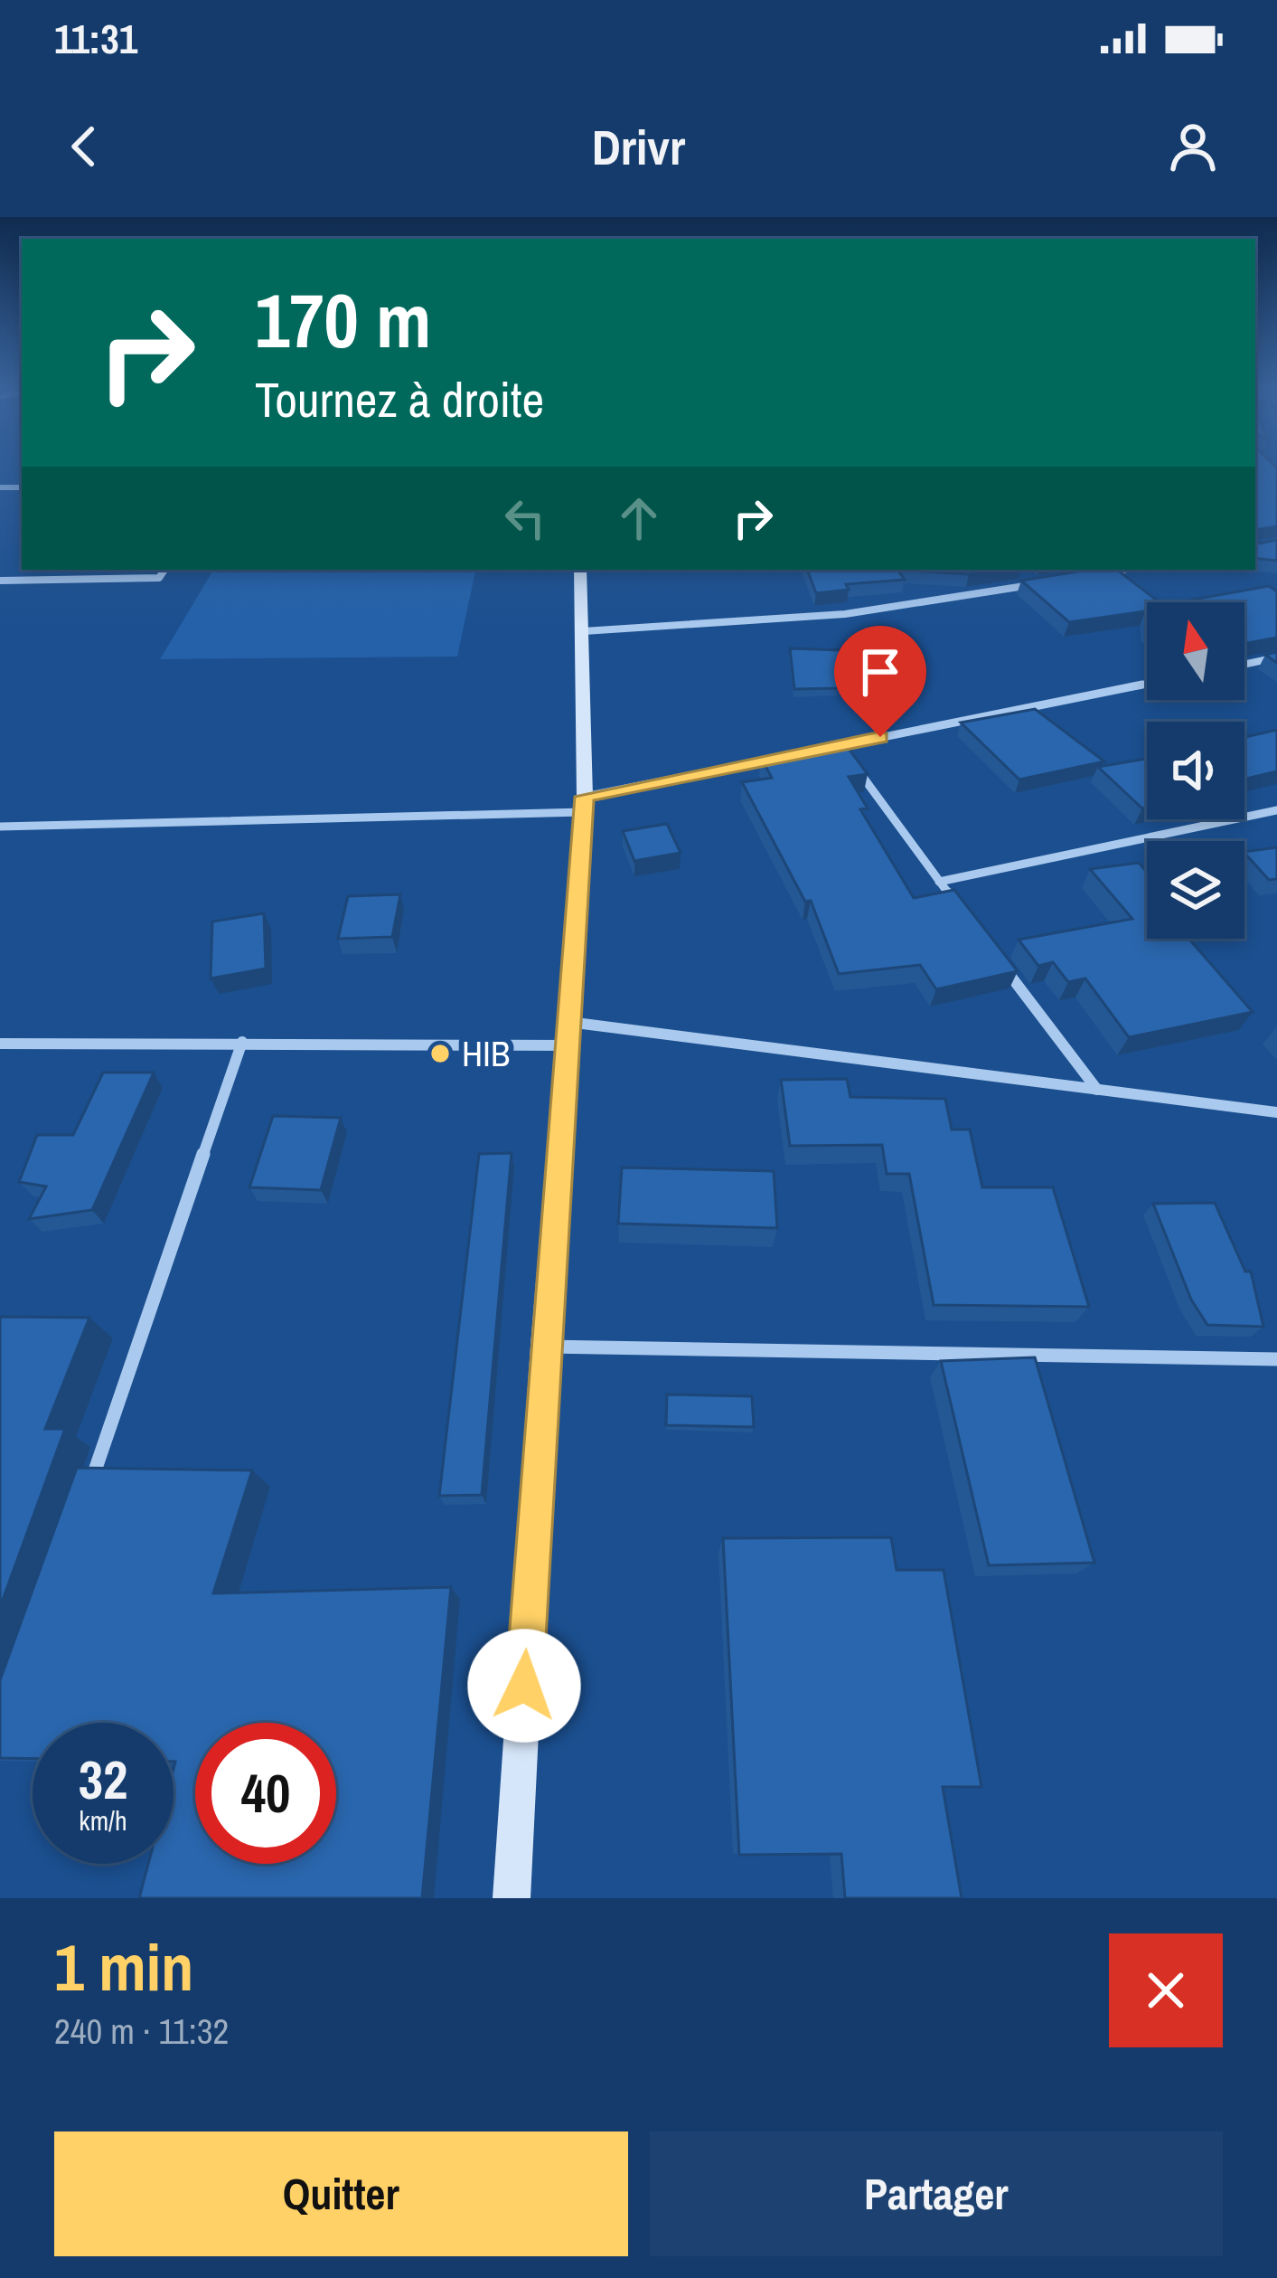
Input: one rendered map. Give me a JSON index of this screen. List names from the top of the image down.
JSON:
{
  "places": ["HIB"],
  "north": "top",
  "page": {
    "status": "11:31",
    "header": "Drivr",
    "turn": ["170 m", "Tournez à droite"],
    "speed": "32 km/h",
    "limit": "40",
    "heading": ["1 min", "240 m · 11:32"],
    "buttons": ["Quitter", "Partager"]
  }
}
